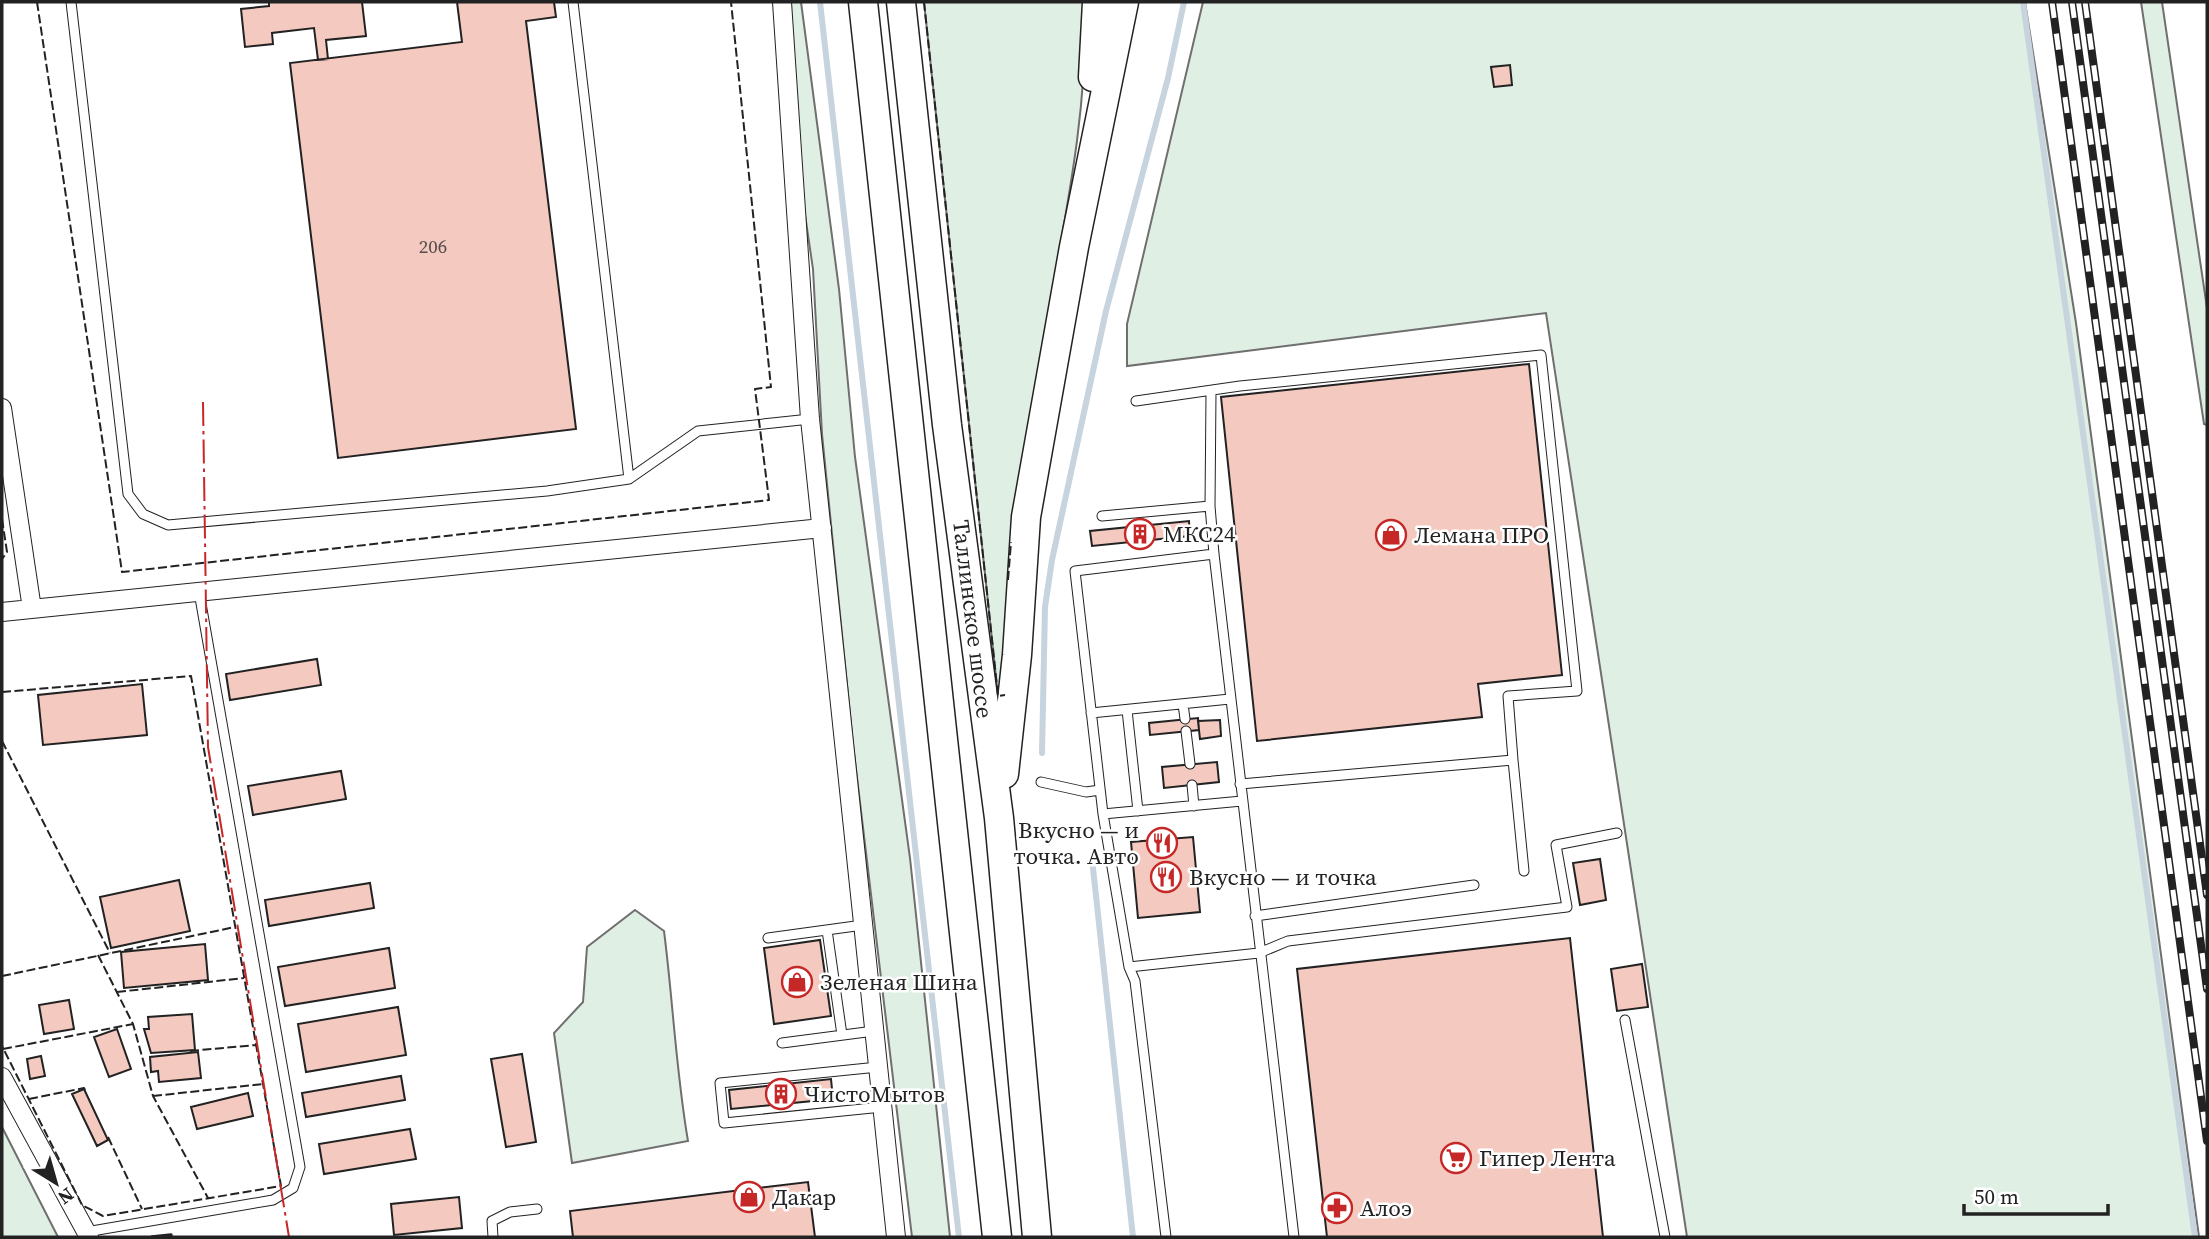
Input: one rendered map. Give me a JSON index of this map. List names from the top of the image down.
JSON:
{
  "streets": {
    "main road": ["Таллинское шоссе"]
  },
  "places": {
    "building": ["МКС24", "ЧистоМытов"],
    "shop": ["Лемана ПРО", "Зеленая Шина", "Дакар"],
    "restaurant": ["Вкусно — и точка. Авто", "Вкусно — и точка"],
    "supermarket": ["Гипер Лента"],
    "pharmacy": ["Алоэ"]
  },
  "house_numbers": ["206"],
  "scale_bar": "50 m",
  "north": "bottom right"
}
